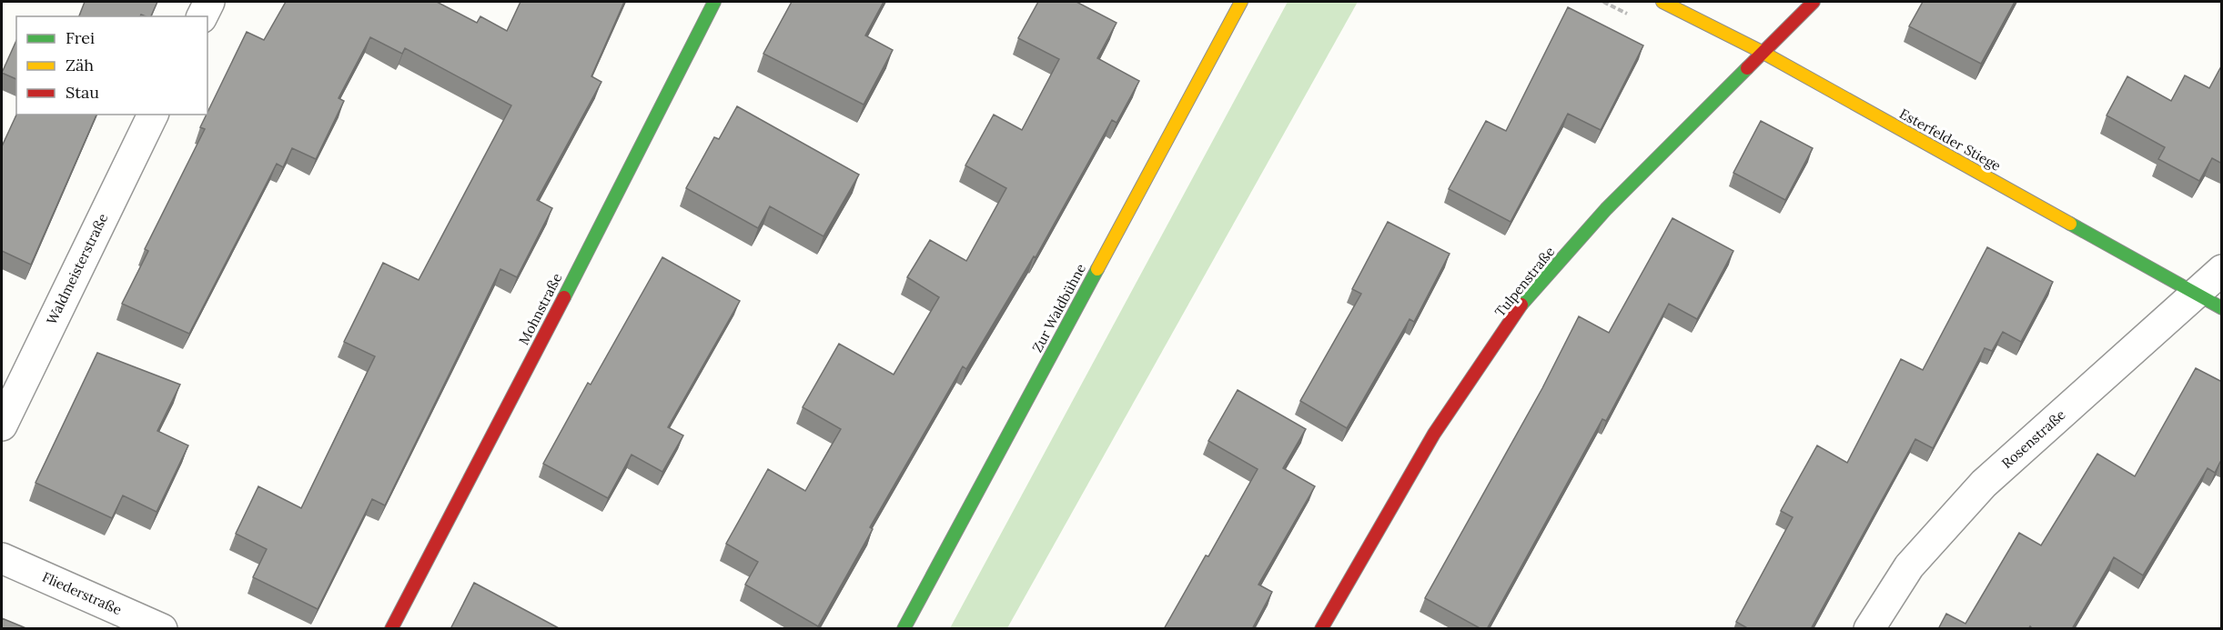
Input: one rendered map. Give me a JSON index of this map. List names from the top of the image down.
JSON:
{
  "streets": {
    "street": [
      "Esterfelder Stiege",
      "Waldmeisterstraße",
      "Tulpenstraße",
      "Zur Waldbühne",
      "Mohnstraße",
      "Rosenstraße",
      "Fliederstraße"
    ]
  },
  "crossings": [
    ["Esterfelder Stiege", "Tulpenstraße"],
    ["Esterfelder Stiege", "Rosenstraße"]
  ],
  "legend": ["Frei", "Zäh", "Stau"]
}
